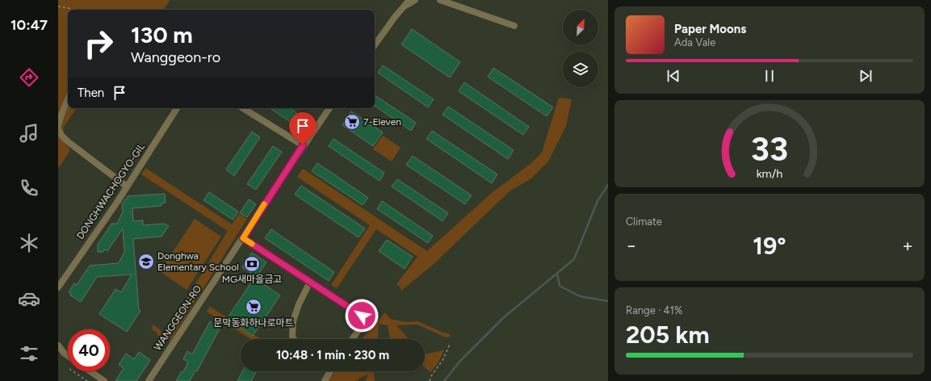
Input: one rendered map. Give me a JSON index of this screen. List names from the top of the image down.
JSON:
{
  "streets": {
    "street": ["DONGHWACHOGYO-GIL", "WANGGEON-RO"]
  },
  "places": {
    "supermarket": ["7-Eleven", "문막동화하나로마트"],
    "school or university": ["Donghwa Elementary School"],
    "bank": ["MG새마을금고"]
  },
  "north": "top right",
  "page": {
    "tabs": "10:47",
    "turn": ["130 m", "Wanggeon-ro"],
    "song": ["Paper Moons", "Ada Vale"],
    "then": "Then",
    "tile": [
      "Climate",
      ["Range · 41%", "205 km"]
    ],
    "heat": ["−", "19°", "+"],
    "limit": "40",
    "trip": "10:48 · 1 min · 230 m",
    "gauge": ["33", "km/h"]
  }
}
